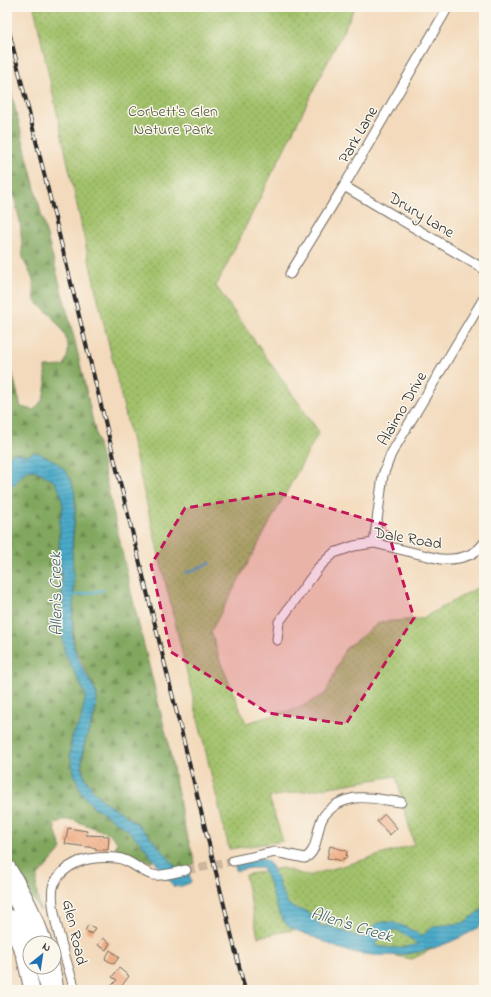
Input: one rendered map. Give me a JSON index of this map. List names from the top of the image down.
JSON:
{
  "streets": {
    "street": [
      "Park Lane",
      "Drury Lane",
      "Alaimo Drive",
      "Dale Road",
      "Glen Road"
    ]
  },
  "crossings": [
    ["Park Lane", "Drury Lane"],
    ["Alaimo Drive", "Dale Road"]
  ],
  "water": ["Allen's Creek"],
  "parks": ["Corbett's Glen Nature Park"],
  "north": "top right"
}
